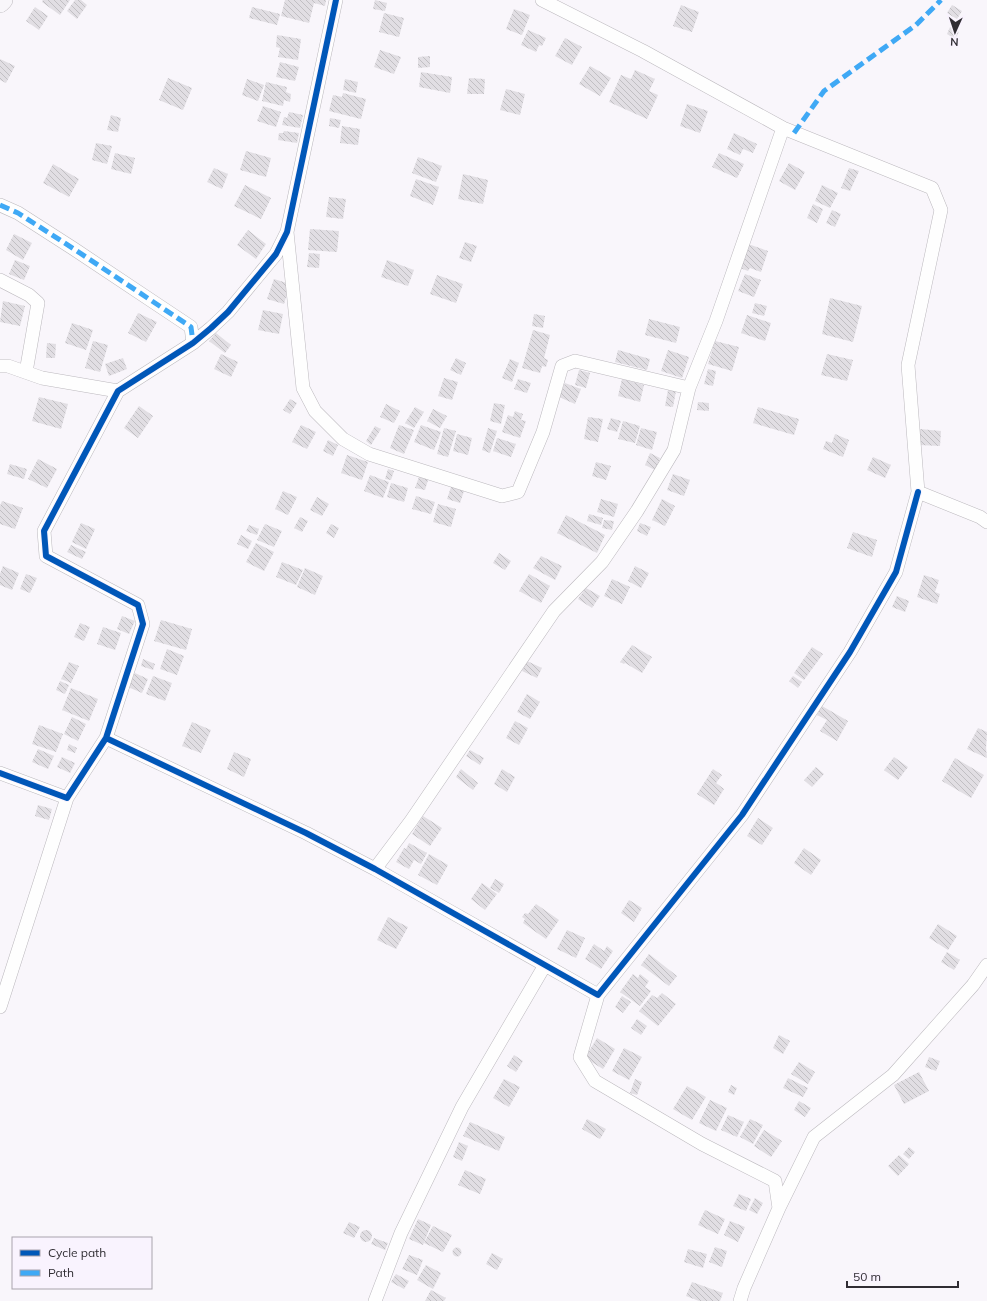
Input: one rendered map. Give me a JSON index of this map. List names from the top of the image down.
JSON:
{
  "legend": ["Cycle path", "Path"],
  "scale_bar": "50 m",
  "north": "bottom"
}
